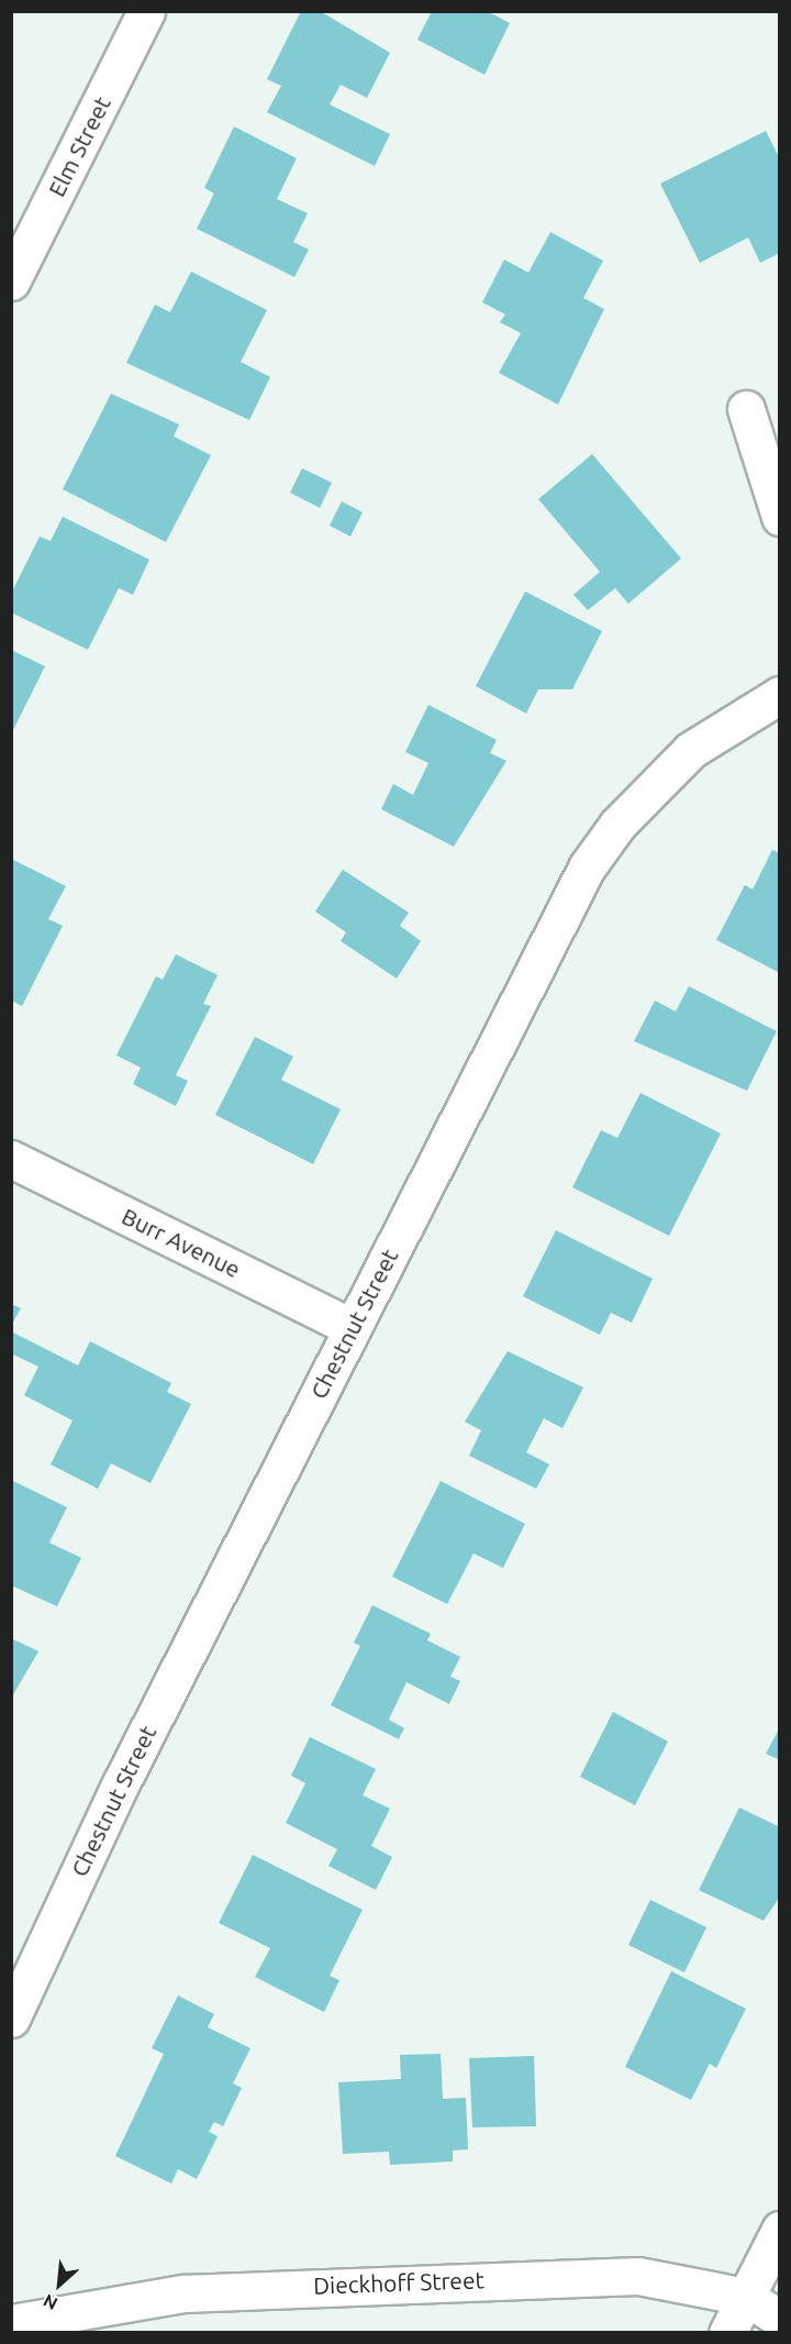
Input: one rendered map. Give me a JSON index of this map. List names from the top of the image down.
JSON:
{
  "streets": {
    "street": [
      "Elm Street",
      "Burr Avenue",
      "Chestnut Street",
      "Dieckhoff Street"
    ]
  },
  "crossings": [
    ["Burr Avenue", "Chestnut Street"]
  ],
  "north": "bottom left"
}
